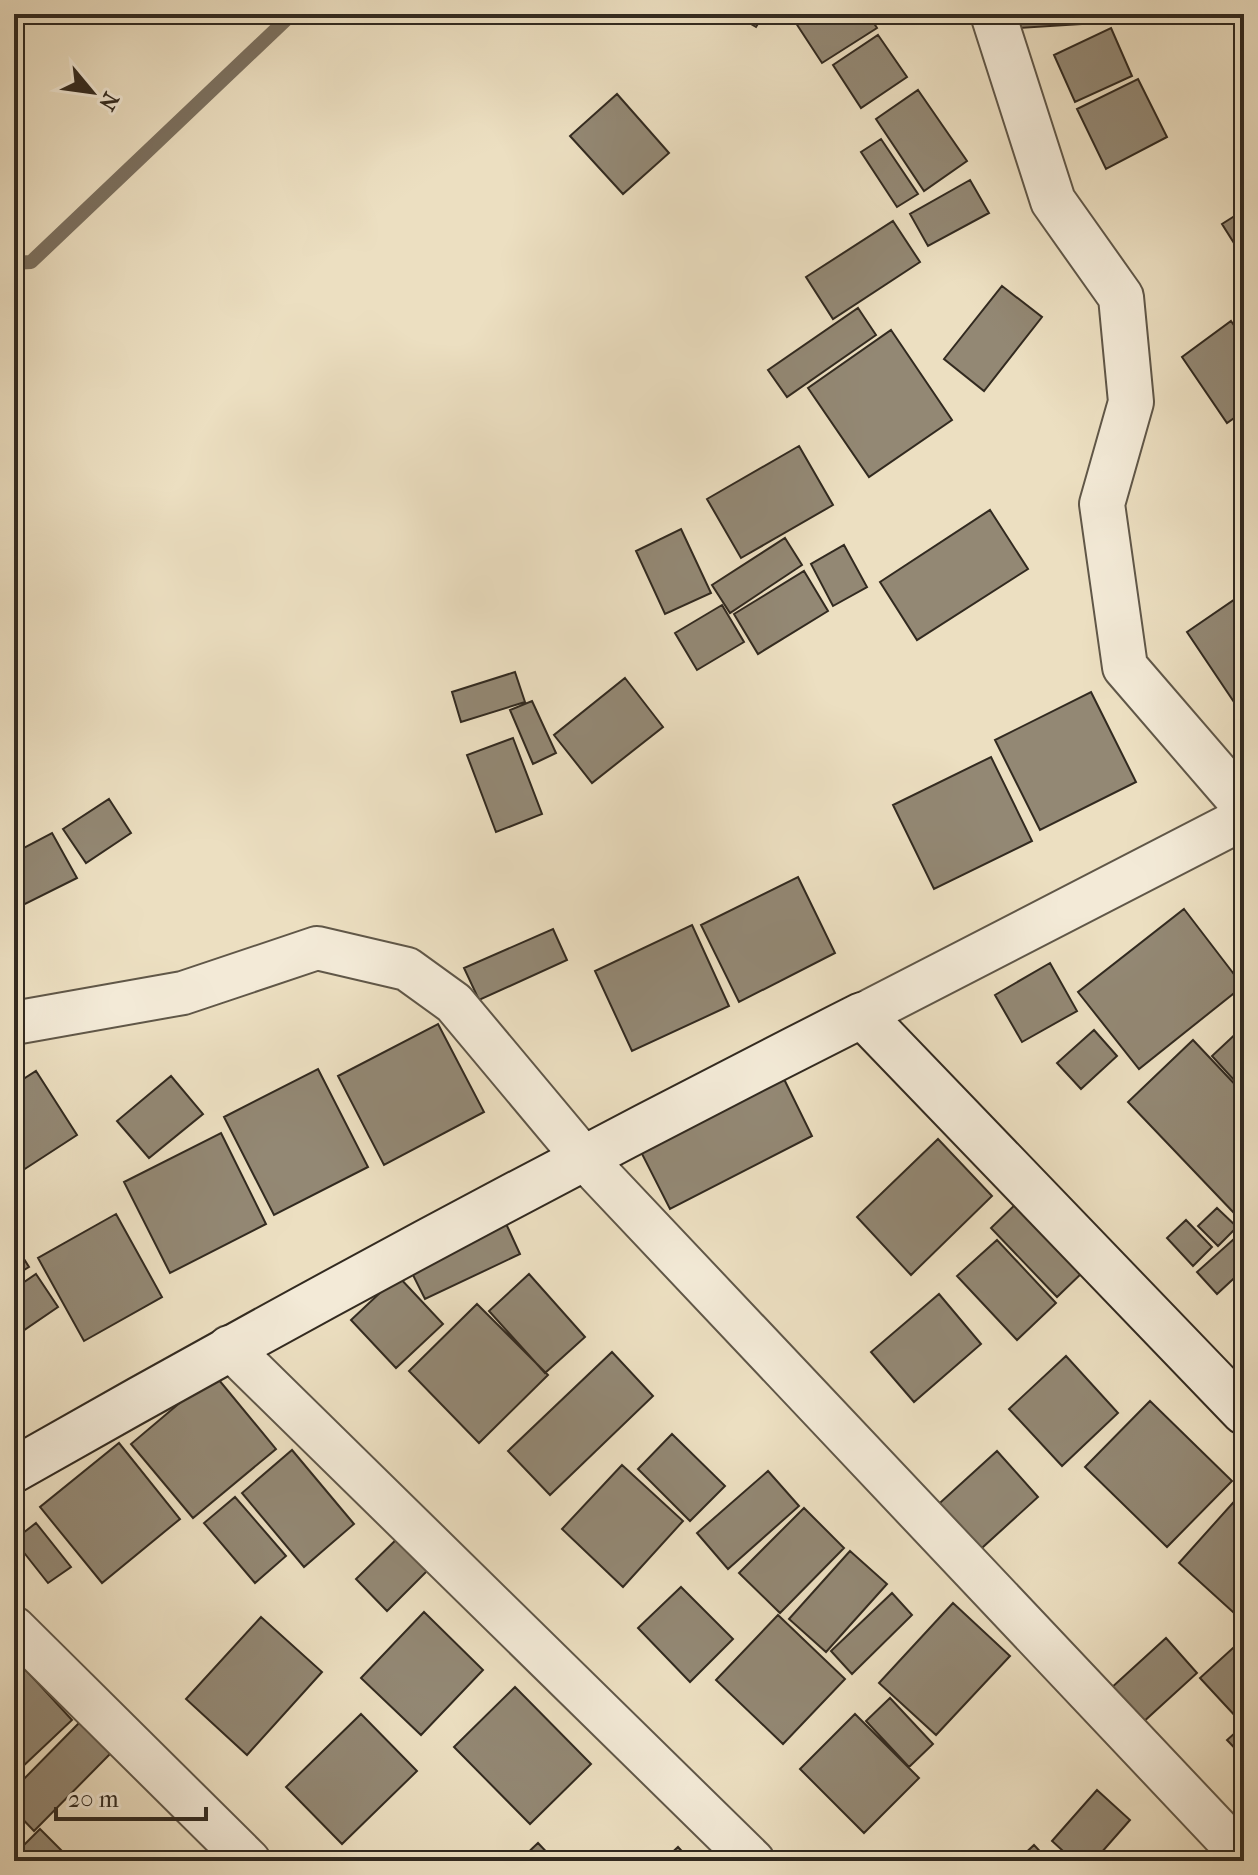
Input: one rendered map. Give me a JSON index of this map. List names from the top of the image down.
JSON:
{
  "scale_bar": "20 m",
  "north": "bottom right"
}
